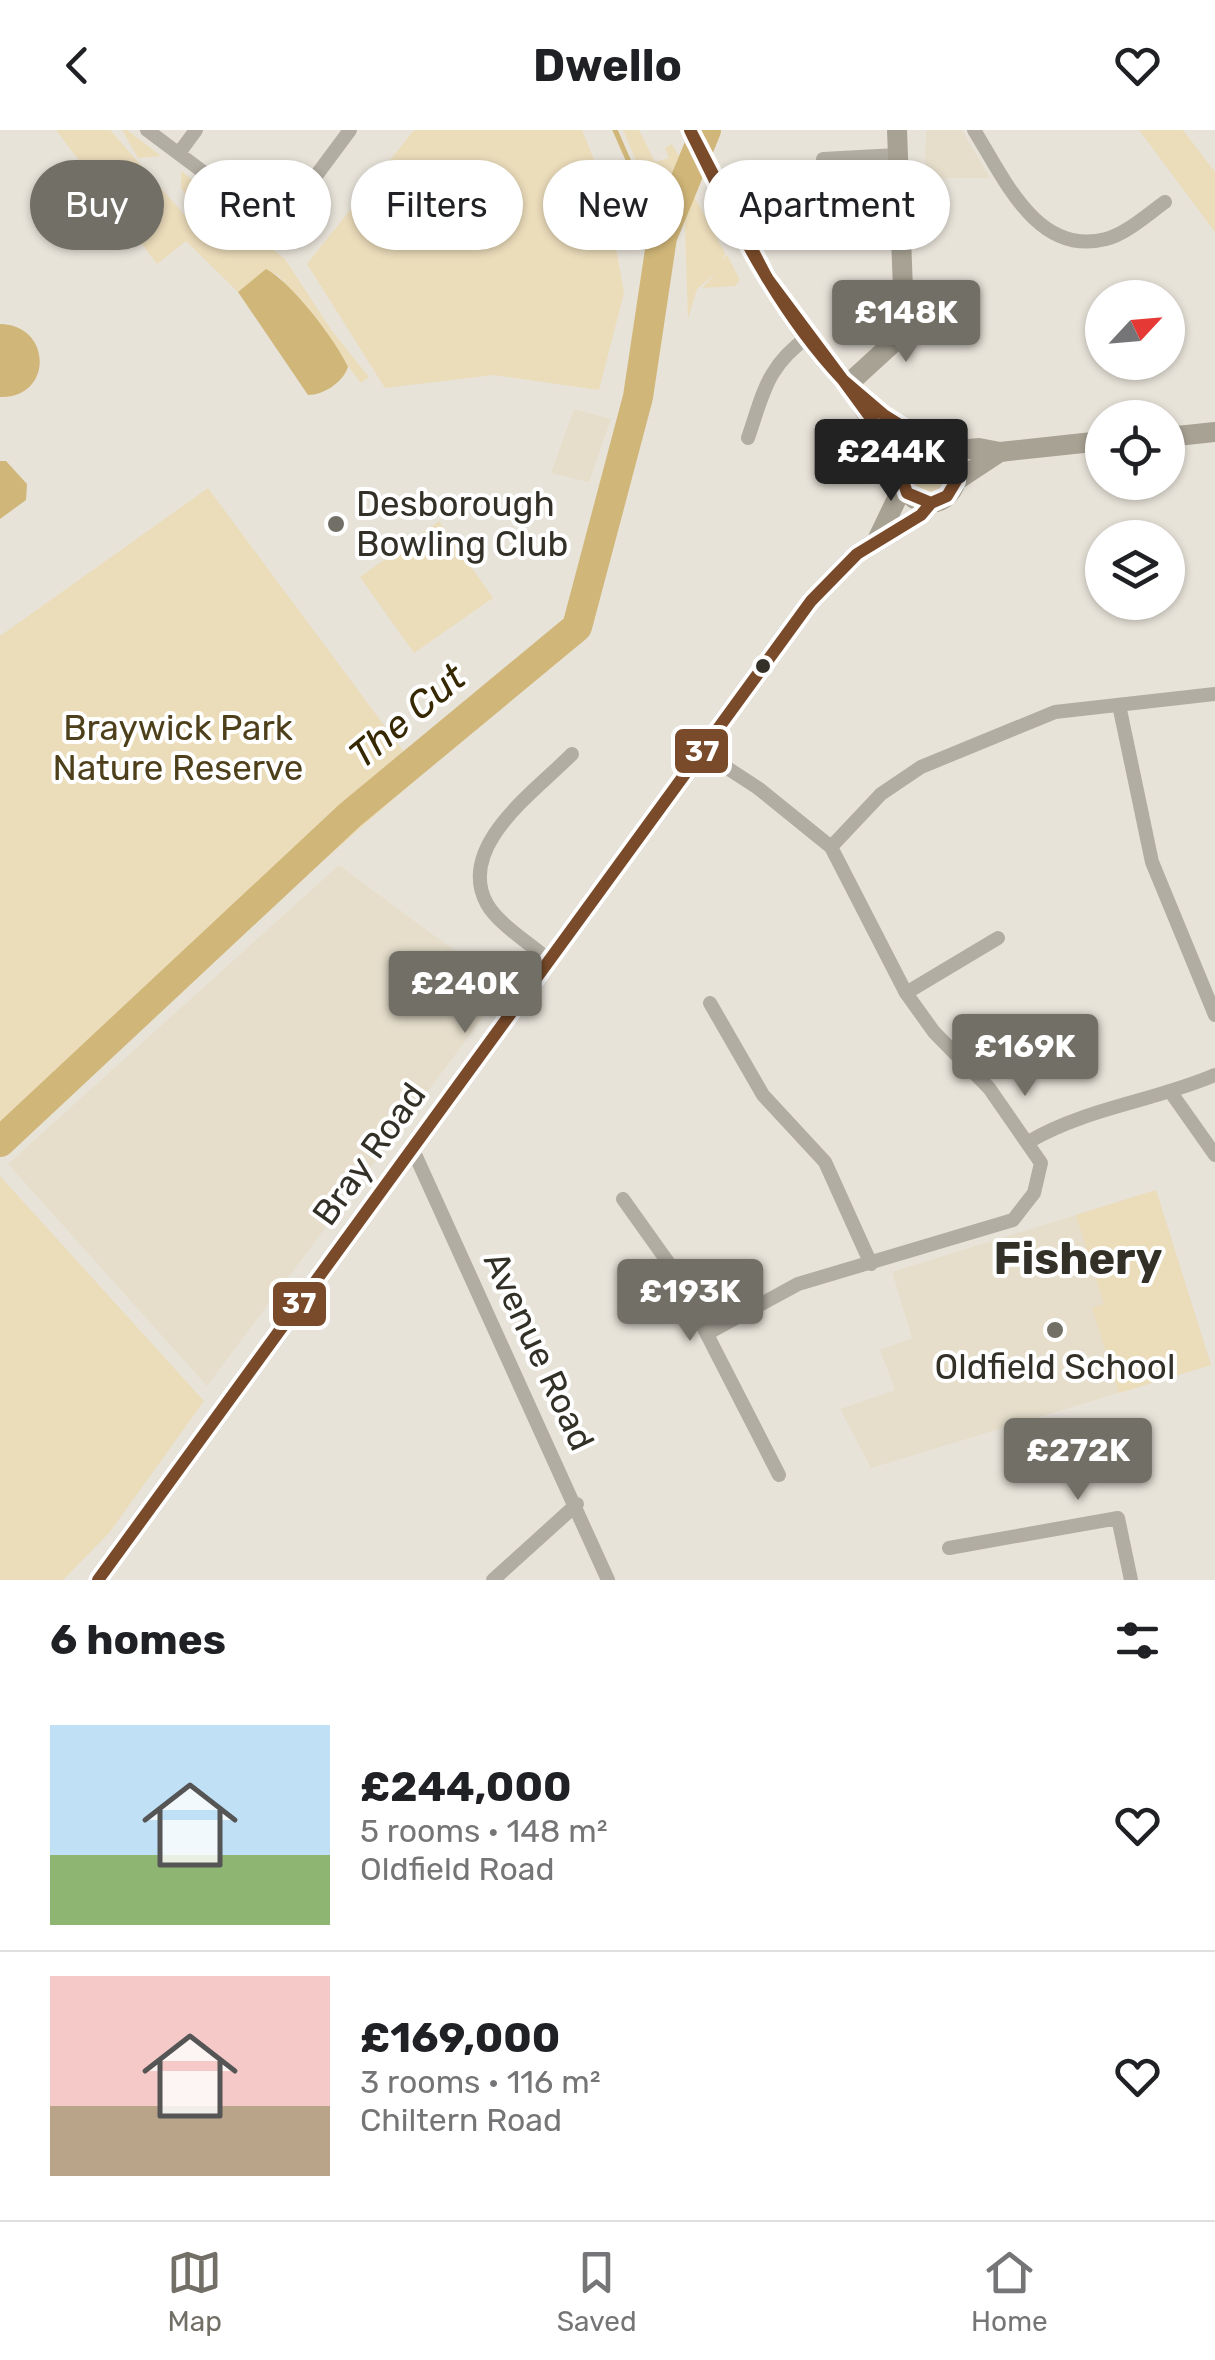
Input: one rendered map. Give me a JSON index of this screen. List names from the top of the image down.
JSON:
{
  "streets": {
    "main road": ["Bray Road"],
    "street": ["Avenue Road"]
  },
  "crossings": [
    ["Bray Road", "Avenue Road"]
  ],
  "districts": ["Fishery"],
  "water": ["The Cut"],
  "parks": ["Braywick Park Nature Reserve"],
  "places": ["Desborough Bowling Club", "Oldfield School"],
  "lines": ["transit line 37"],
  "north": "top right",
  "page": {
    "header": "Dwello",
    "chip": [
      "Buy",
      "Rent",
      "Filters",
      "New",
      "Apartment"
    ],
    "price": [
      "£148K",
      "£244K",
      "£240K",
      "£169K",
      "£193K",
      "£272K"
    ],
    "heading": "6 homes",
    "list": [
      {
        "name": "£244,000",
        "note": "5 rooms · 148 m² · Oldfield Road"
      },
      {
        "name": "£169,000",
        "note": "3 rooms · 116 m² · Chiltern Road"
      }
    ],
    "tabs": ["Map", "Saved", "Home"]
  }
}
